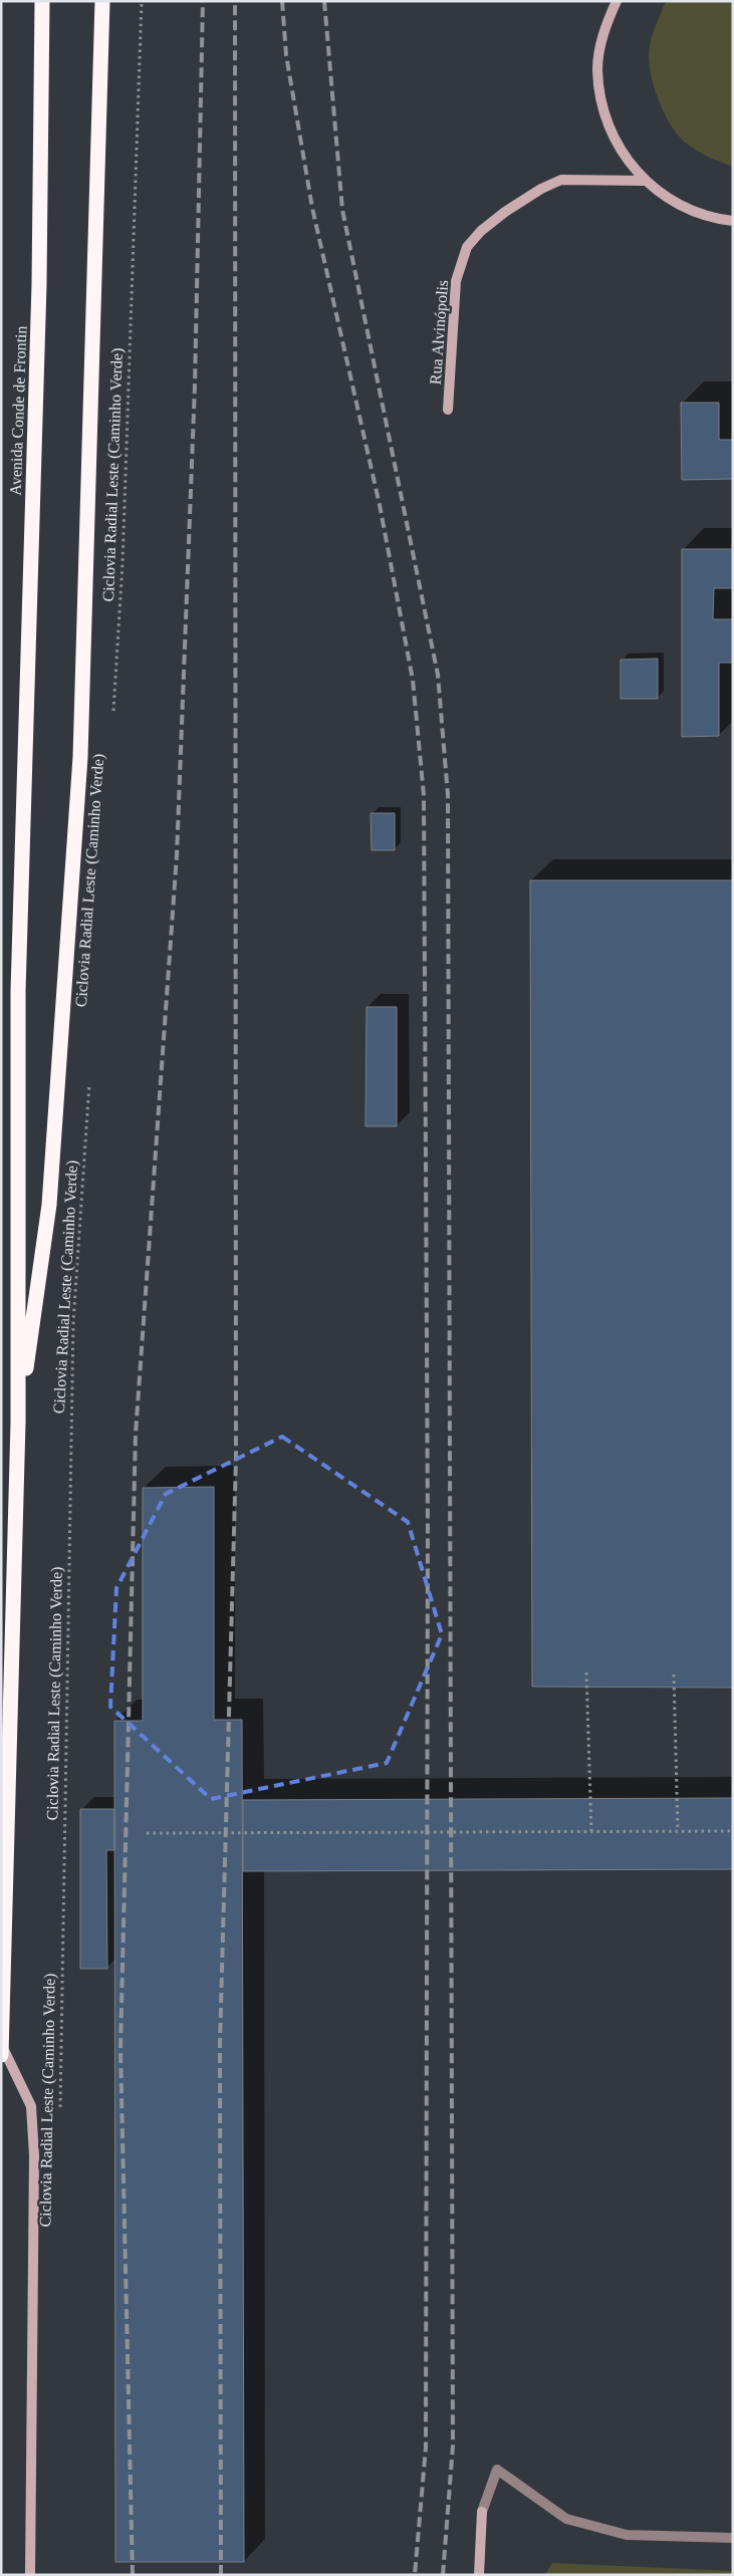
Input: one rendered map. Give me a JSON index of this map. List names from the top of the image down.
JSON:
{
  "streets": {
    "highway": ["Avenida Conde de Frontin"],
    "street": ["Rua Alvinópolis"],
    "path": ["Ciclovia Radial Leste (Caminho Verde)"]
  }
}
